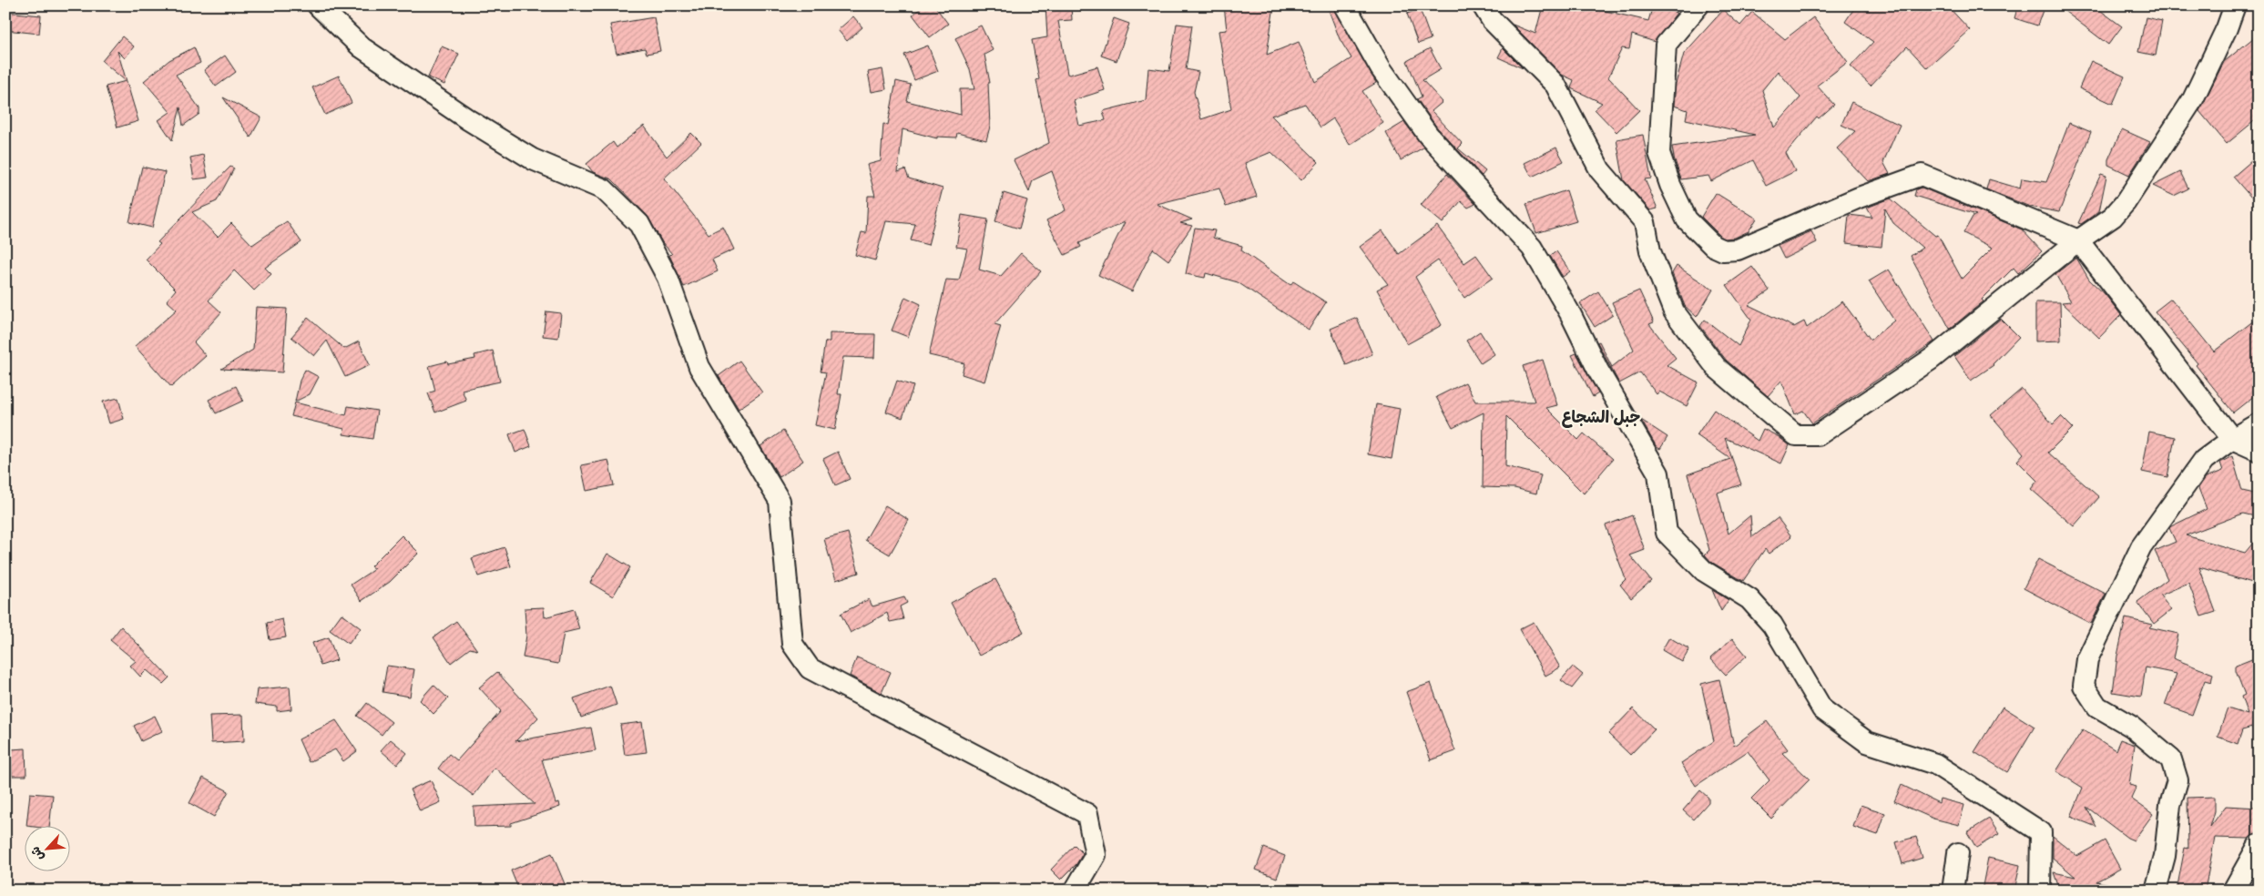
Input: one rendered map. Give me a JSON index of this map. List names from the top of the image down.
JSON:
{
  "districts": ["جبل الشجاع"],
  "north": "bottom left"
}
